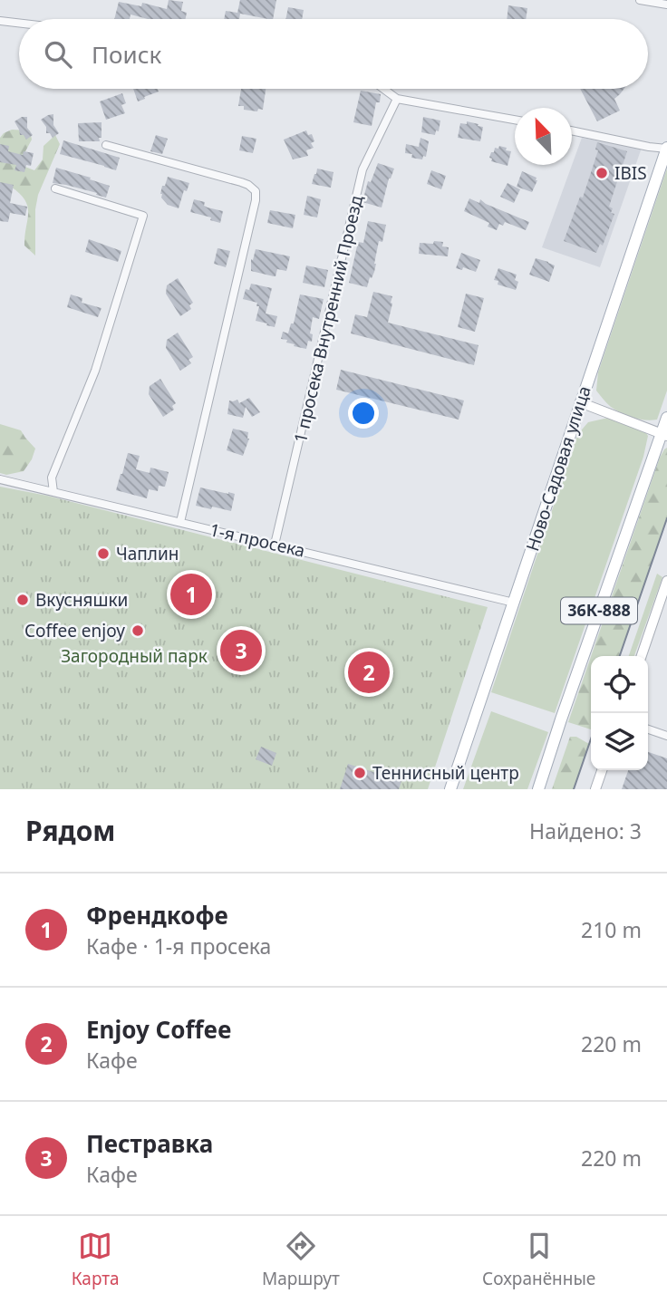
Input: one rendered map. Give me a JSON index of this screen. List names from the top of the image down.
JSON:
{
  "streets": {
    "main road": ["Ново-Садовая улица", "36К-888"],
    "street": ["1 просека Внутренний Проезд", "1-я просека"]
  },
  "crossings": [
    ["1 просека Внутренний Проезд", "1-я просека"],
    ["Ново-Садовая улица", "1-я просека"]
  ],
  "parks": ["Загородный парк"],
  "places": [
    "IBIS",
    "Чаплин",
    "Вкусняшки",
    "Coffee enjoy",
    "Теннисный центр"
  ],
  "north": "top left",
  "page": {
    "search": "Поиск",
    "pins": ["1", "3", "2"],
    "heading": ["Рядом", "Найдено: 3"],
    "list": [
      {
        "mark": "1",
        "name": "Френдкофе",
        "note": "Кафе · 1-я просека",
        "value": "210 m"
      },
      {
        "mark": "2",
        "name": "Enjoy Coffee",
        "note": "Кафе",
        "value": "220 m"
      },
      {
        "mark": "3",
        "name": "Пестравка",
        "note": "Кафе",
        "value": "220 m"
      }
    ],
    "nav": ["Карта", "Маршрут", "Сохранённые"]
  }
}
